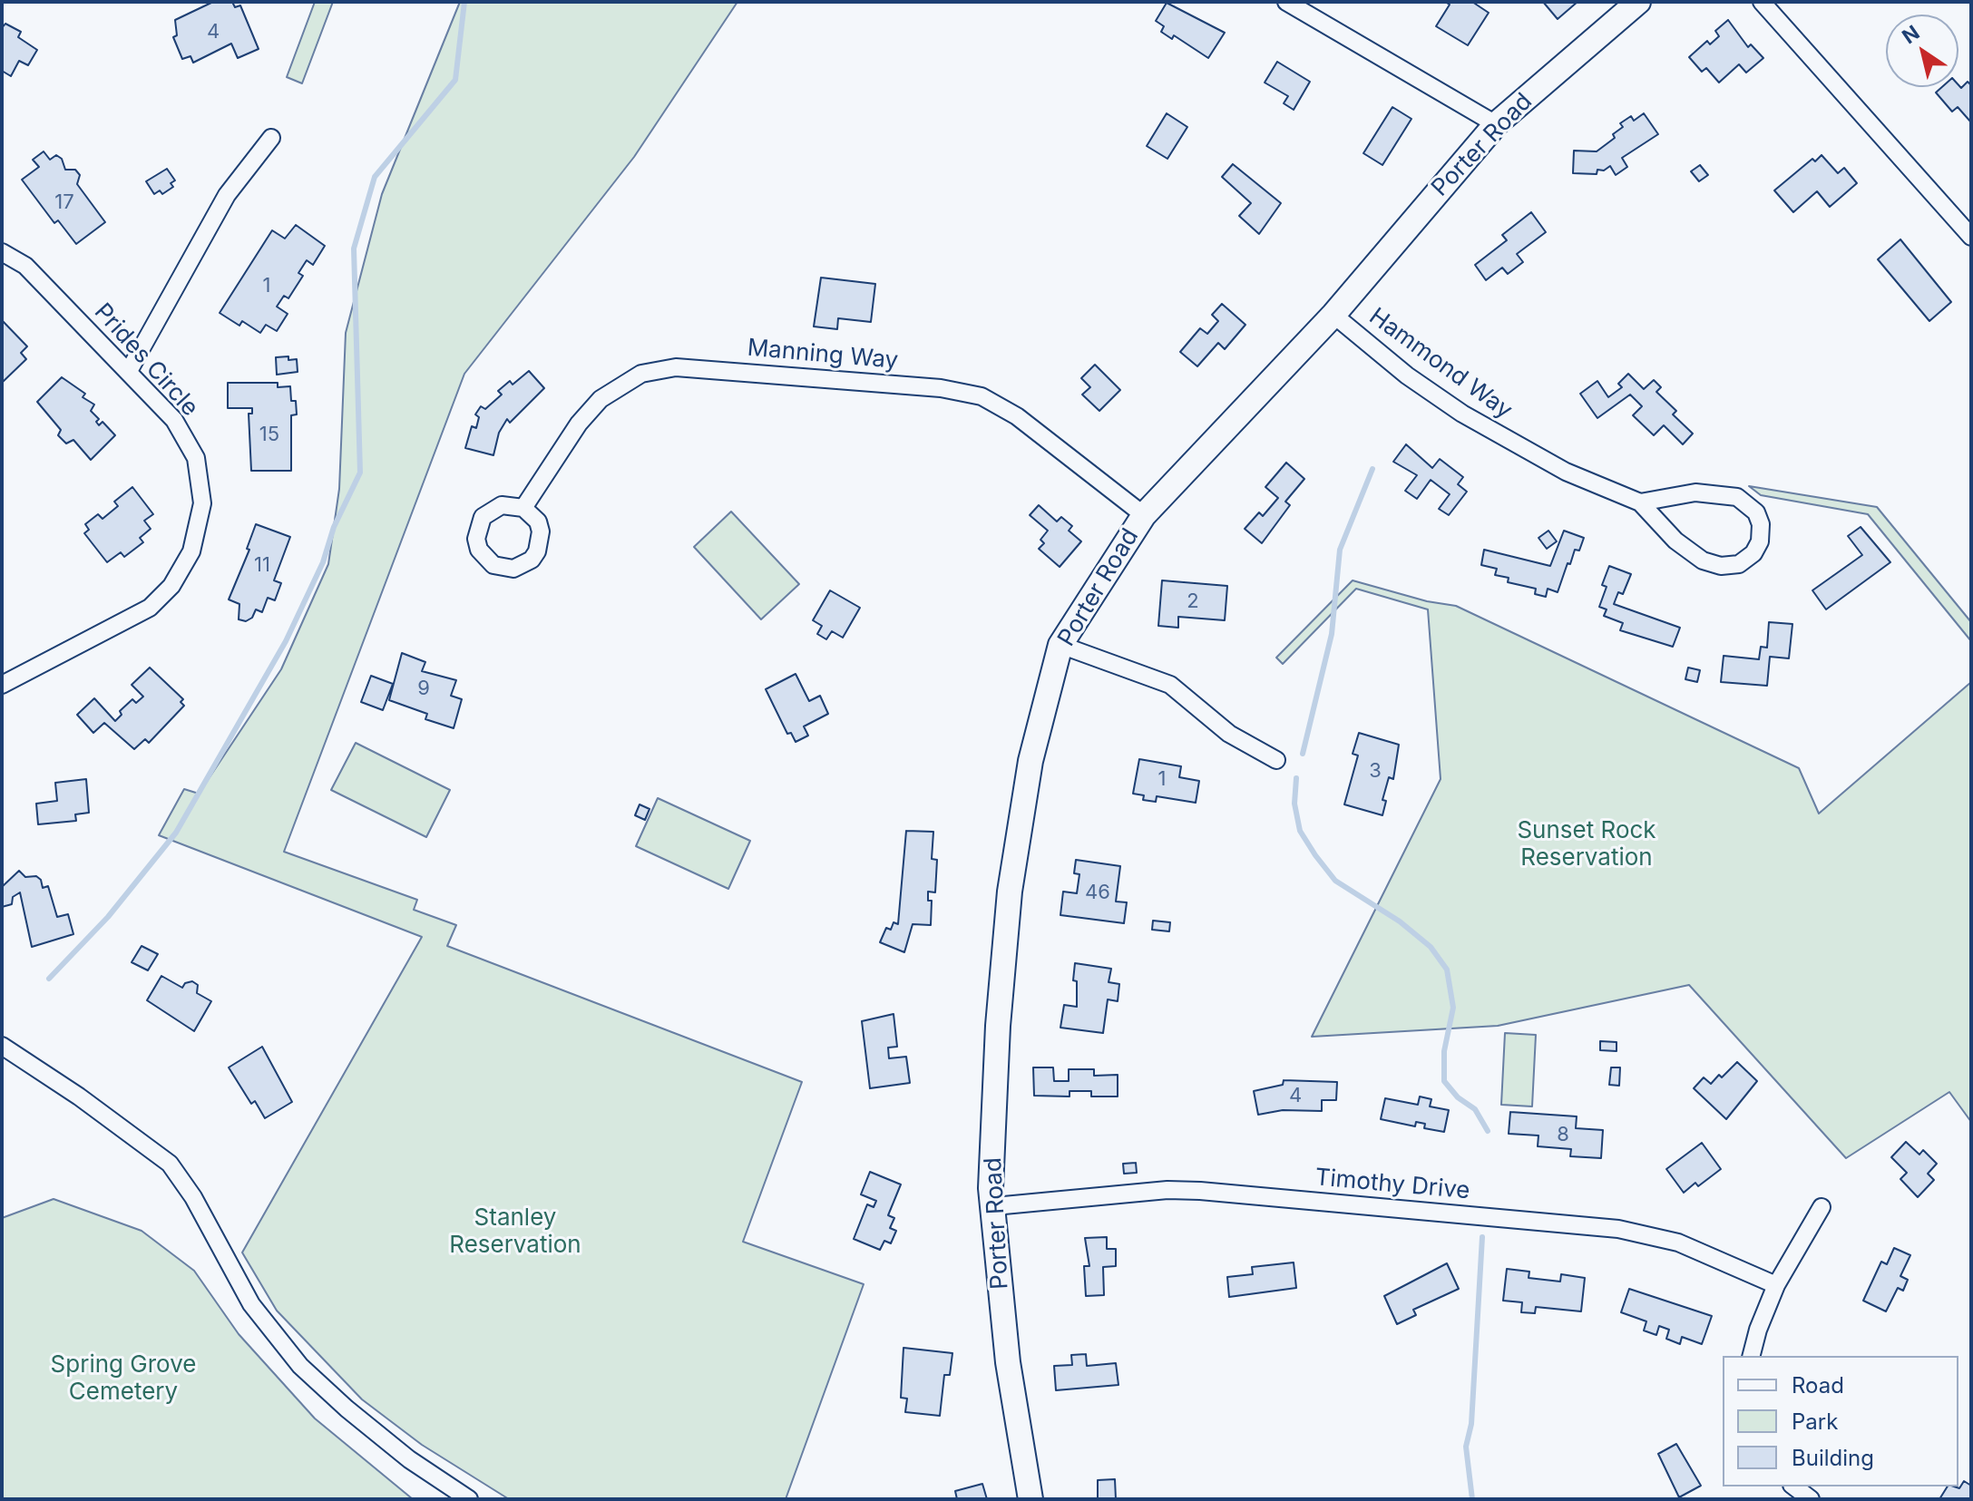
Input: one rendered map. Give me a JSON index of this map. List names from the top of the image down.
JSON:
{
  "streets": {
    "street": [
      "Porter Road",
      "Manning Way",
      "Prides Circle",
      "Hammond Way",
      "Timothy Drive"
    ]
  },
  "crossings": [
    ["Porter Road", "Manning Way"],
    ["Porter Road", "Hammond Way"],
    ["Porter Road", "Timothy Drive"]
  ],
  "parks": ["Sunset Rock Reservation", "Stanley Reservation", "Spring Grove Cemetery"],
  "house_numbers": [
    "4",
    "17",
    "1",
    "15",
    "11",
    "2",
    "9",
    "3",
    "1",
    "46",
    "4",
    "8"
  ],
  "legend": ["Road", "Park", "Building"],
  "north": "top left"
}
